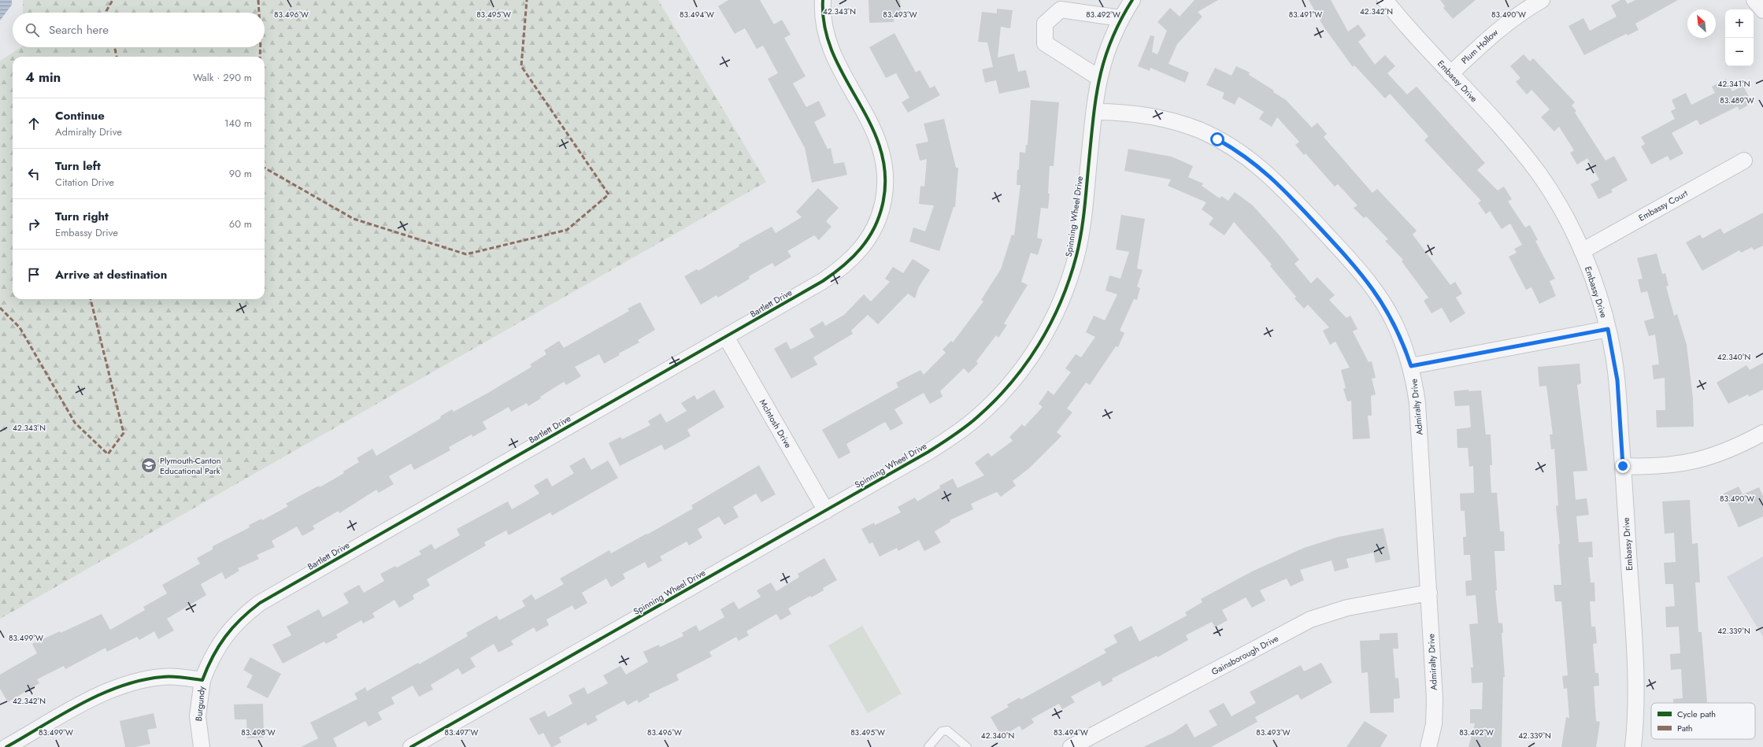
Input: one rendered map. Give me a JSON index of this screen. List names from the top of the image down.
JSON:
{
  "streets": {
    "street": [
      "Plum Hollow",
      "Embassy Drive",
      "Embassy Court",
      "Spinning Wheel Drive",
      "Bartlett Drive",
      "Admiralty Drive",
      "McIntosh Drive",
      "Gainsborough Drive",
      "Burgundy"
    ]
  },
  "crossings": [
    ["Plum Hollow", "Embassy Drive"],
    ["Embassy Drive", "Embassy Court"],
    ["Spinning Wheel Drive", "Admiralty Drive"],
    ["Spinning Wheel Drive", "McIntosh Drive"],
    ["Bartlett Drive", "McIntosh Drive"],
    ["Bartlett Drive", "Burgundy"],
    ["Admiralty Drive", "Gainsborough Drive"]
  ],
  "places": {
    "school or university": ["Plymouth-Canton Educational Park"]
  },
  "legend": ["Cycle path", "Path"],
  "north": "top left",
  "page": {
    "map_buttons": ["+", "−"],
    "search": "Search here",
    "heading": ["4 min", "Walk · 290 m"],
    "list": [
      ["Continue", "Admiralty Drive", "140 m"],
      ["Turn left", "Citation Drive", "90 m"],
      ["Turn right", "Embassy Drive", "60 m"],
      "Arrive at destination"
    ]
  },
  "coordinates": [
    "42.343°N",
    "42.342°N",
    "83.496°W",
    "83.495°W",
    "83.494°W",
    "83.493°W",
    "83.492°W",
    "83.491°W",
    "83.490°W",
    "42.341°N",
    "83.489°W",
    "42.340°N",
    "42.339°N",
    "83.499°W",
    "83.498°W",
    "83.497°W"
  ]
}
